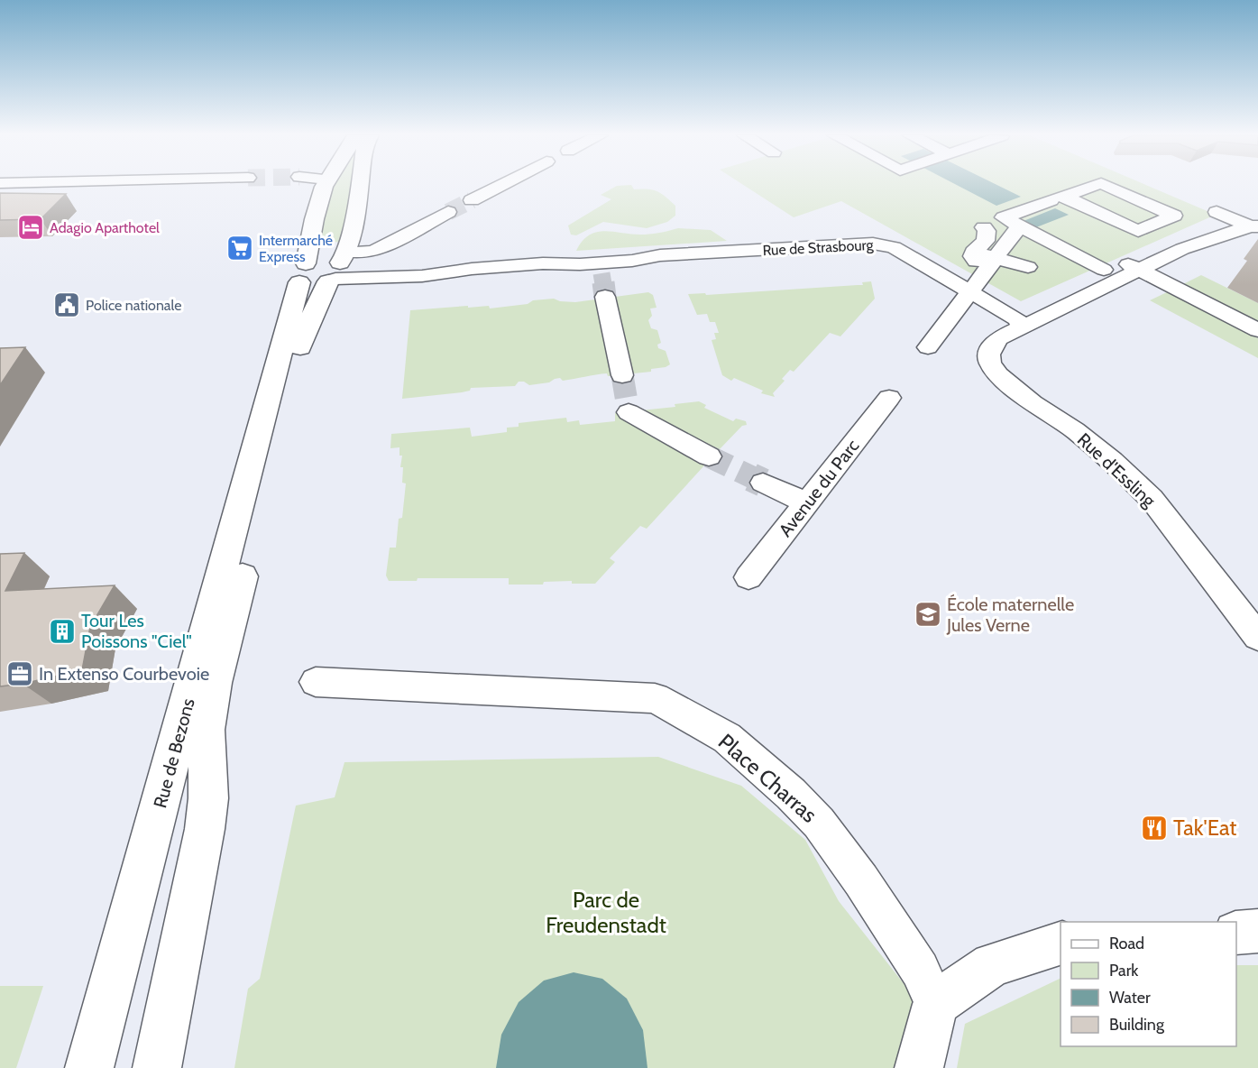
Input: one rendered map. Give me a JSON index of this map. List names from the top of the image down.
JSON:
{
  "streets": {
    "main road": ["Rue de Bezons"],
    "street": [
      "Rue de Strasbourg",
      "Rue d'Essling",
      "Avenue du Parc",
      "Place Charras"
    ]
  },
  "crossings": [
    ["Rue de Strasbourg", "Rue d'Essling"],
    ["Rue de Strasbourg", "Rue de Bezons"]
  ],
  "parks": ["Parc de Freudenstadt"],
  "places": {
    "hotel": ["Adagio Aparthotel"],
    "supermarket": ["Intermarché Express"],
    "public building": ["Police nationale"],
    "school or university": ["École maternelle Jules Verne"],
    "building": ["Tour Les Poissons \"Ciel\""],
    "office": ["In Extenso Courbevoie"],
    "restaurant": ["Tak'Eat"]
  },
  "legend": [
    "Road",
    "Park",
    "Water",
    "Building"
  ]
}
